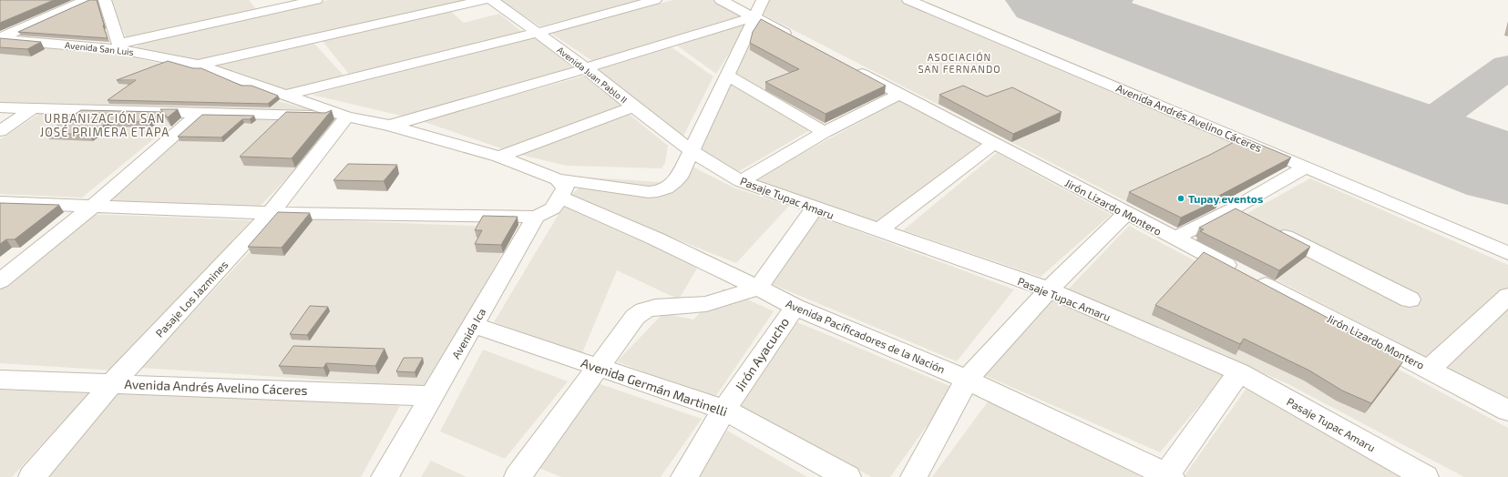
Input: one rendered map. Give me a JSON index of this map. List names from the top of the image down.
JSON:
{
  "streets": {
    "street": [
      "Avenida San Luis",
      "Avenida Juan Pablo II",
      "Avenida Andrés Avelino Cáceres",
      "Pasaje Tupac Amaru",
      "Jirón Lizardo Montero",
      "Pasaje Los Jazmines",
      "Avenida Ica",
      "Avenida Pacificadores de la Nación",
      "Jirón Ayacucho",
      "Avenida Germán Martinelli"
    ]
  },
  "crossings": [
    ["Avenida San Luis", "Pasaje Los Jazmines"],
    ["Avenida Juan Pablo II", "Pasaje Tupac Amaru"],
    ["Avenida Andrés Avelino Cáceres", "Pasaje Los Jazmines"],
    ["Avenida Andrés Avelino Cáceres", "Avenida Ica"],
    ["Avenida Ica", "Avenida Germán Martinelli"],
    ["Avenida Pacificadores de la Nación", "Jirón Ayacucho"],
    ["Jirón Ayacucho", "Avenida Germán Martinelli"]
  ],
  "districts": ["ASOCIACIÓN SAN FERNANDO", "URBANIZACIÓN SAN JOSÉ PRIMERA ETAPA"],
  "places": ["Tupay eventos"]
}
